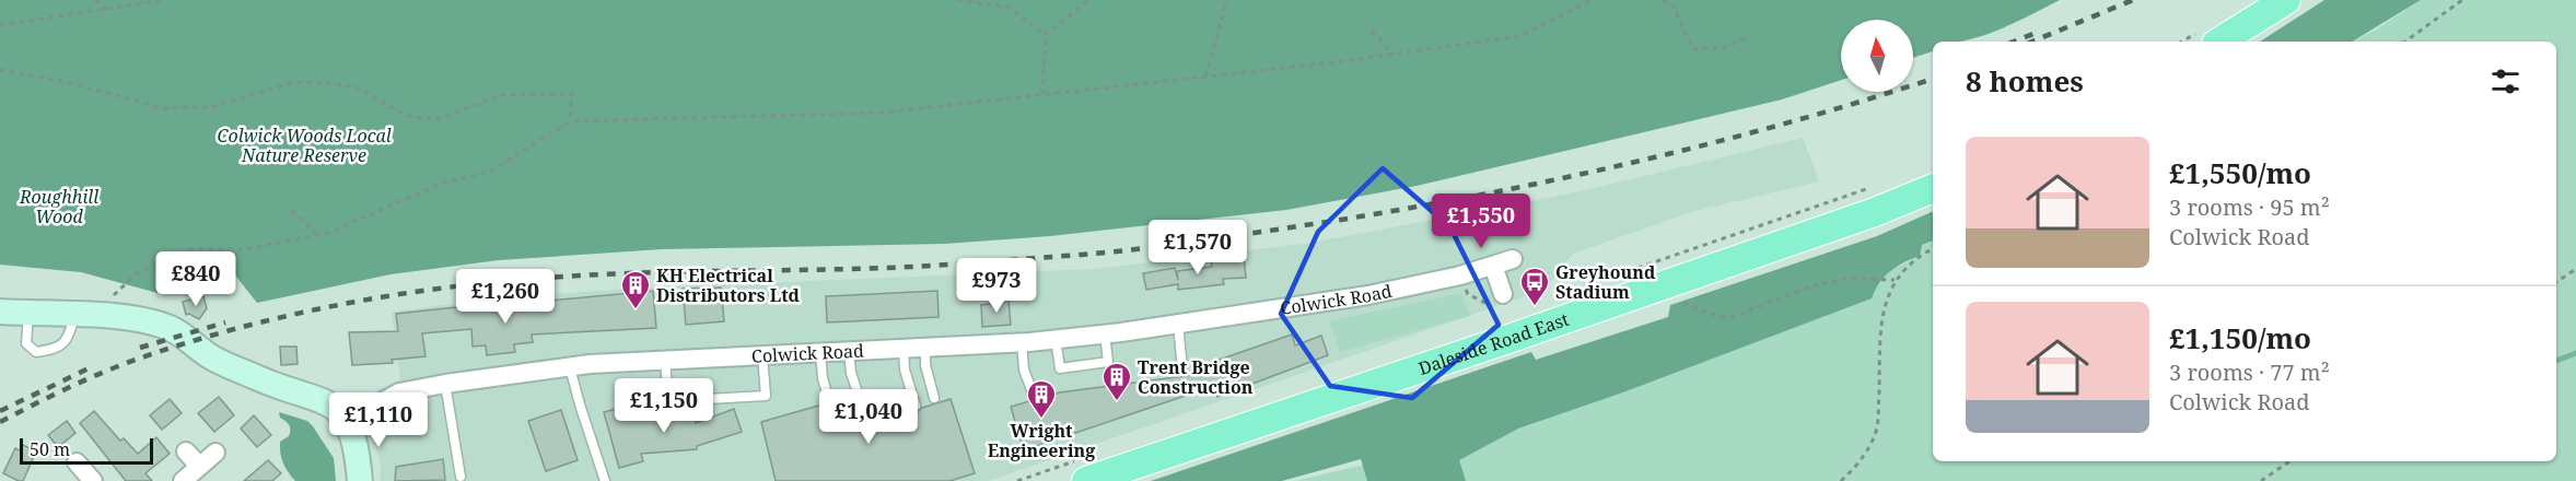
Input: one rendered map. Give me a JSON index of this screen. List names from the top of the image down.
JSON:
{
  "streets": {
    "main road": ["Daleside Road East"],
    "street": ["Colwick Road"]
  },
  "parks": ["Colwick Woods Local Nature Reserve", "Roughhill Wood"],
  "places": {
    "bus stop": ["Greyhound Stadium"],
    "building": ["KH Electrical Distributors Ltd", "Trent Bridge Construction", "Wright Engineering"]
  },
  "scale_bar": "50 m",
  "north": "top",
  "page": {
    "heading": "8 homes",
    "list": [
      {
        "name": "£1,550/mo",
        "note": "3 rooms · 95 m² · Colwick Road"
      },
      {
        "name": "£1,150/mo",
        "note": "3 rooms · 77 m² · Colwick Road"
      }
    ],
    "price": [
      "£1,550",
      "£1,570",
      "£840",
      "£973",
      "£1,260",
      "£1,150",
      "£1,040",
      "£1,110"
    ],
    "scale": "50 m"
  }
}
